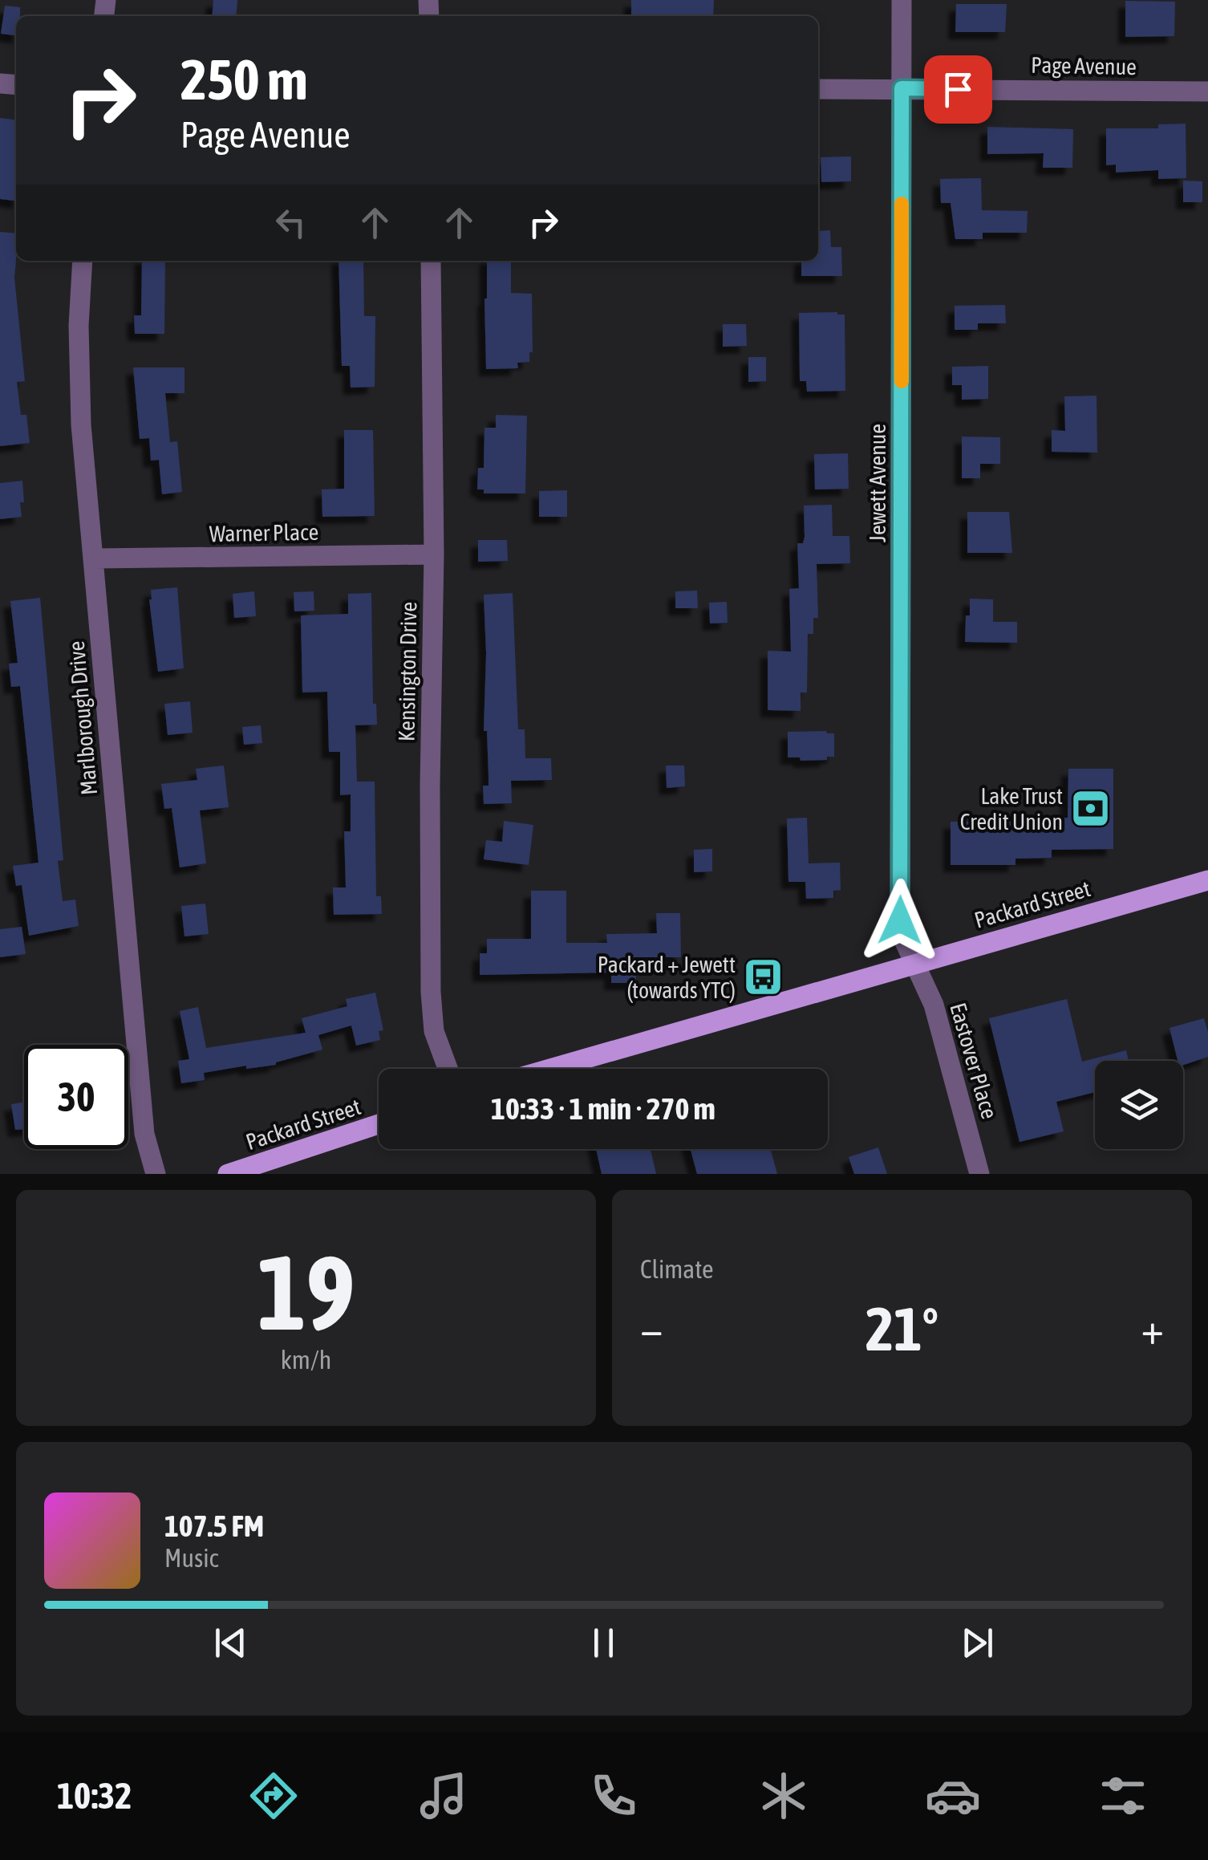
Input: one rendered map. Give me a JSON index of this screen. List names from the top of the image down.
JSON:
{
  "streets": {
    "main road": ["Packard Street"],
    "street": [
      "Page Avenue",
      "Jewett Avenue",
      "Warner Place",
      "Kensington Drive",
      "Marlborough Drive",
      "Eastover Place"
    ]
  },
  "crossings": [
    ["Page Avenue", "Jewett Avenue"],
    ["Jewett Avenue", "Packard Street"],
    ["Jewett Avenue", "Eastover Place"],
    ["Warner Place", "Kensington Drive"],
    ["Warner Place", "Marlborough Drive"],
    ["Packard Street", "Eastover Place"]
  ],
  "places": {
    "bank": ["Lake Trust Credit Union"],
    "bus stop": ["Packard + Jewett (towards YTC)"]
  },
  "page": {
    "turn": ["250 m", "Page Avenue"],
    "limit": "30",
    "trip": "10:33 · 1 min · 270 m",
    "tile": [
      ["19", "km/h"],
      "Climate"
    ],
    "heat": ["−", "21°", "+"],
    "song": ["107.5 FM", "Music"],
    "tabs": "10:32"
  }
}
